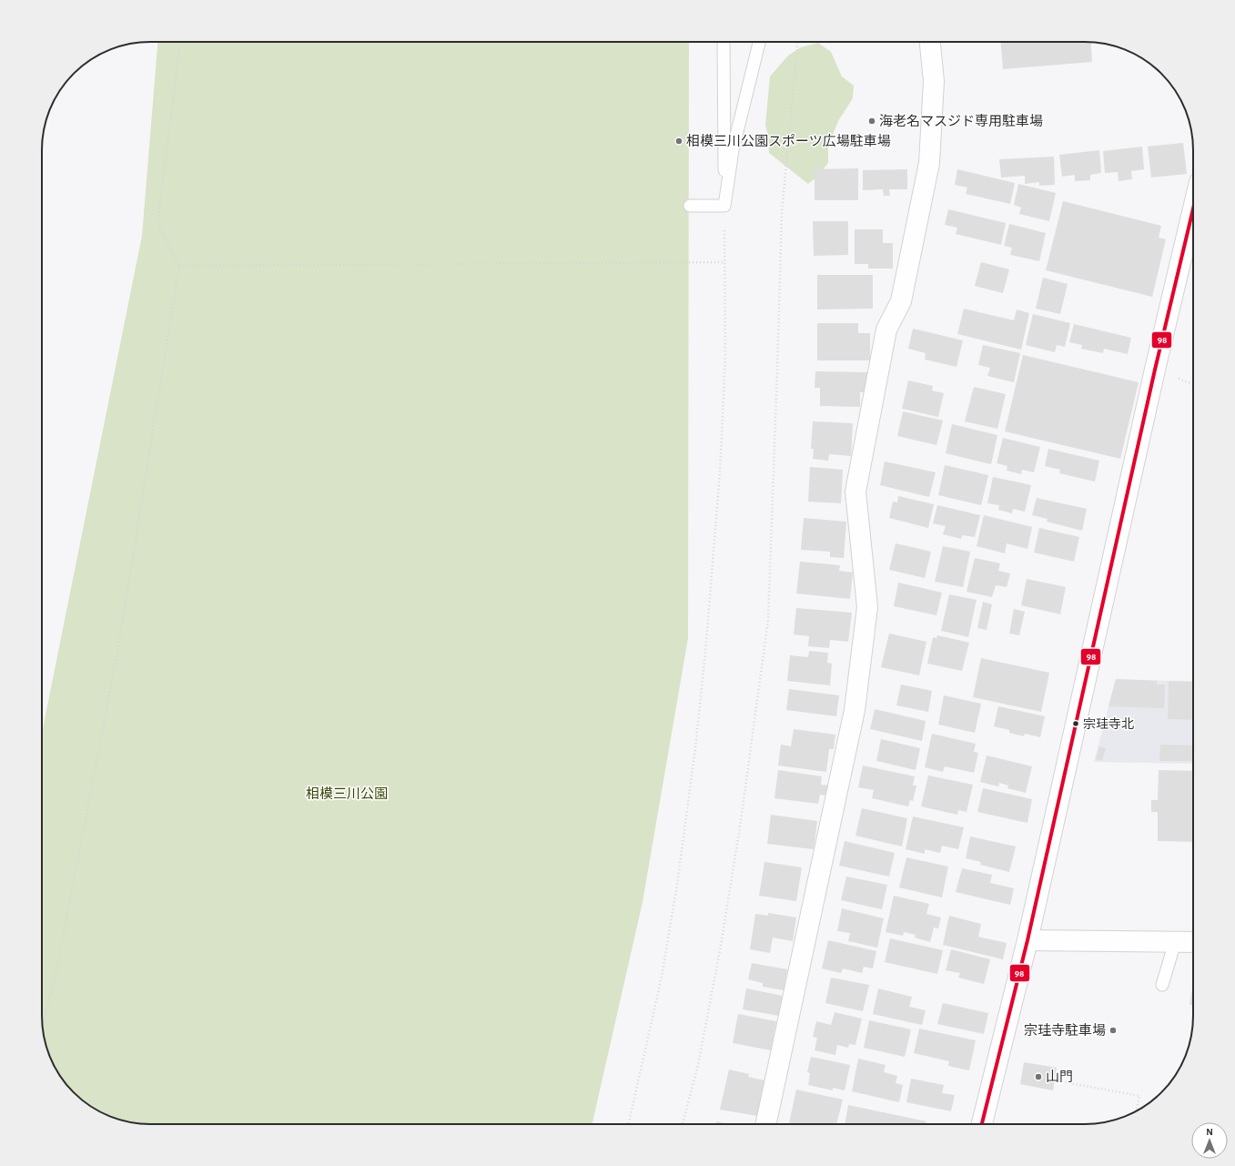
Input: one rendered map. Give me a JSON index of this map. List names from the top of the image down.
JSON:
{
  "parks": ["相模三川公園"],
  "places": [
    "海老名マスジド専用駐車場",
    "相模三川公園スポーツ広場駐車場",
    "宗珪寺北",
    "宗珪寺駐車場",
    "山門"
  ],
  "lines": ["transit line 98"],
  "north": "top"
}
